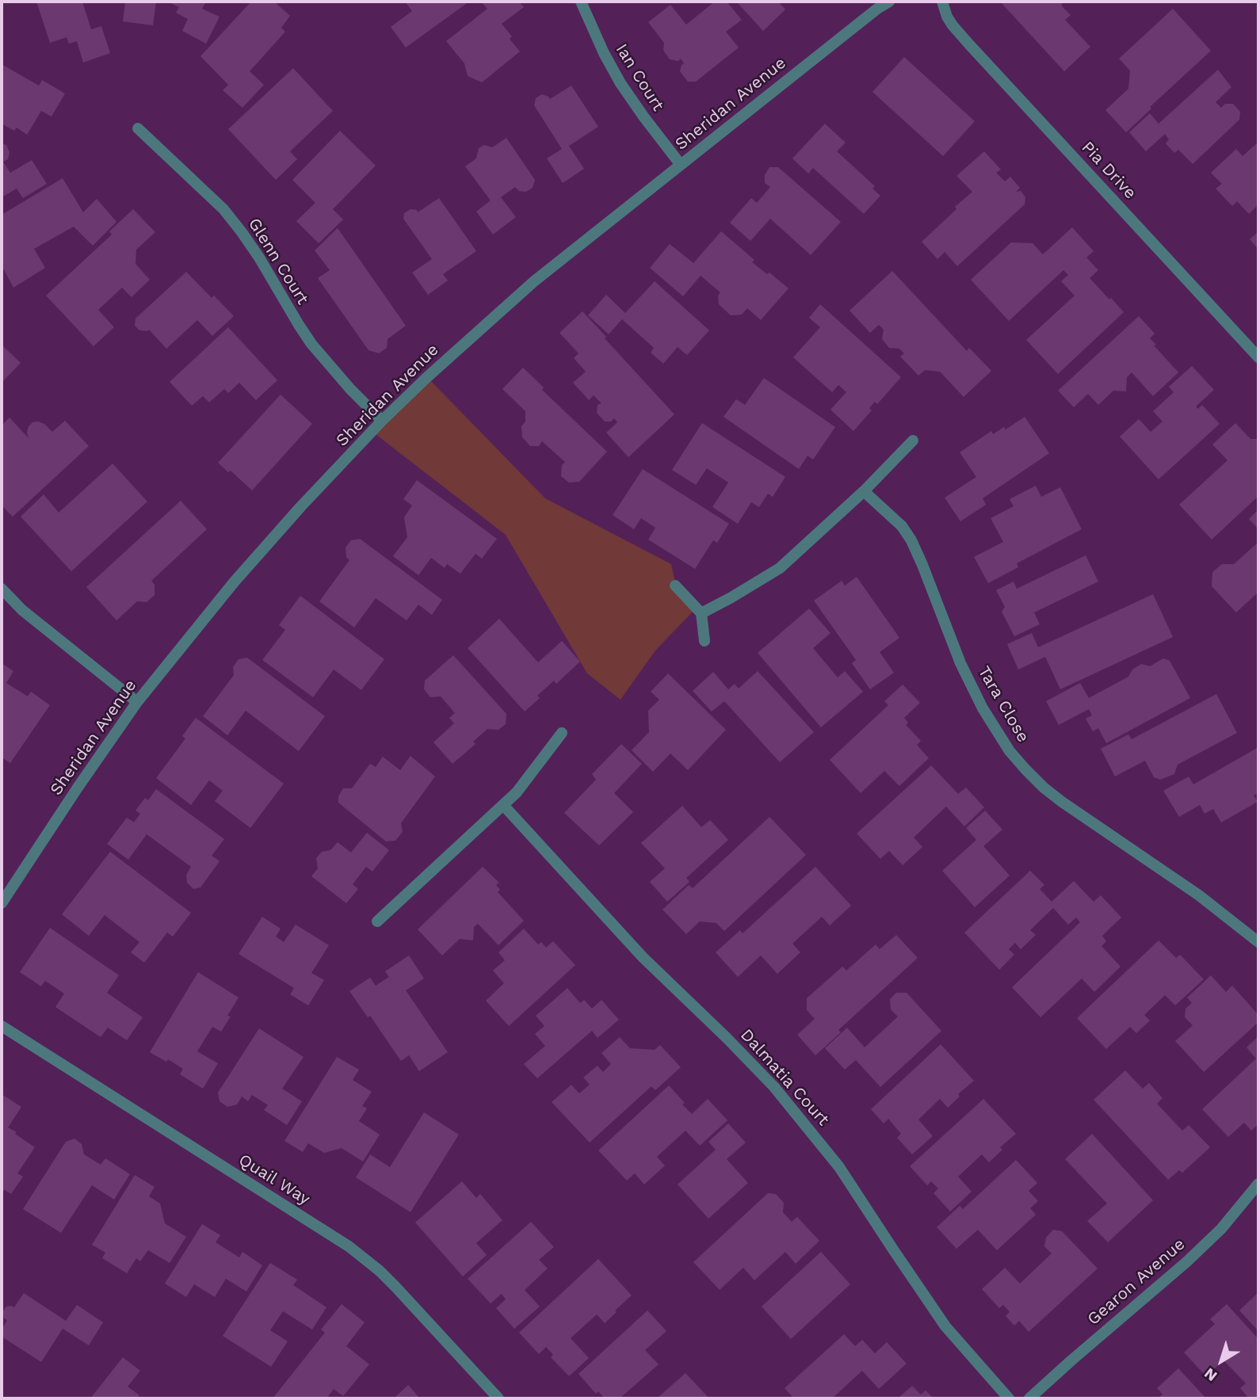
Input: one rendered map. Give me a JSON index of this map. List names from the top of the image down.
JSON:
{
  "streets": {
    "street": [
      "Ian Court",
      "Sheridan Avenue",
      "Pia Drive",
      "Glenn Court",
      "Tara Close",
      "Dalmatia Court",
      "Quail Way",
      "Gearon Avenue"
    ]
  },
  "crossings": [
    ["Ian Court", "Sheridan Avenue"],
    ["Sheridan Avenue", "Glenn Court"]
  ],
  "north": "bottom left"
}
